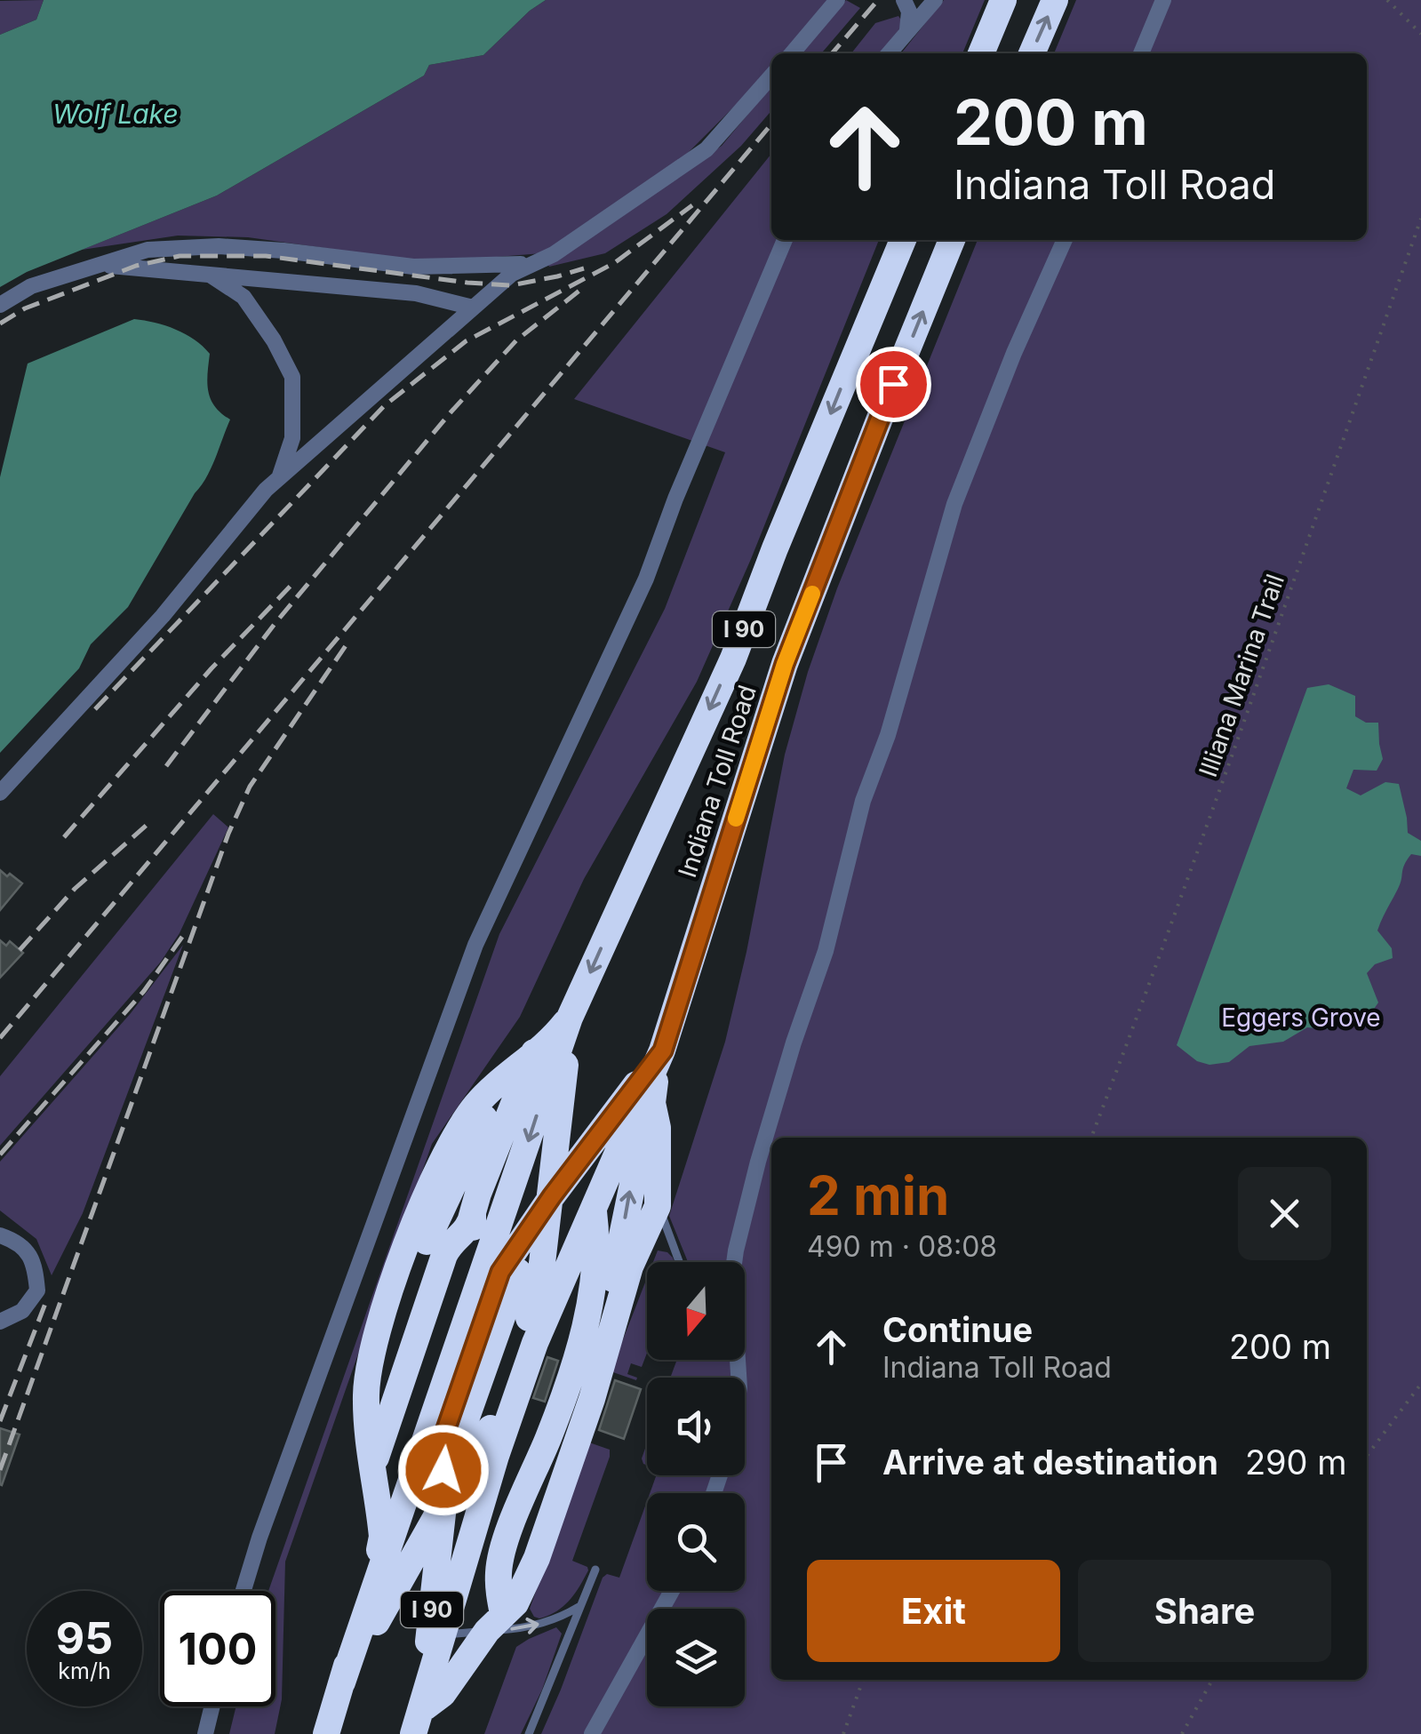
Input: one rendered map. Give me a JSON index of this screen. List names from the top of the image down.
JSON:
{
  "streets": {
    "highway": ["I 90", "Indiana Toll Road"],
    "path": ["Illiana Marina Trail"]
  },
  "crossings": [
    ["I 90", "Indiana Toll Road"]
  ],
  "water": ["Wolf Lake"],
  "parks": ["Eggers Grove"],
  "north": "bottom",
  "page": {
    "turn": ["200 m", "Indiana Toll Road"],
    "heading": ["2 min", "490 m · 08:08"],
    "list": [
      {
        "name": "Continue",
        "note": "Indiana Toll Road",
        "value": "200 m"
      },
      {
        "name": "Arrive at destination",
        "value": "290 m"
      }
    ],
    "buttons": ["Exit", "Share"],
    "speed": "95 km/h",
    "limit": "100"
  }
}
